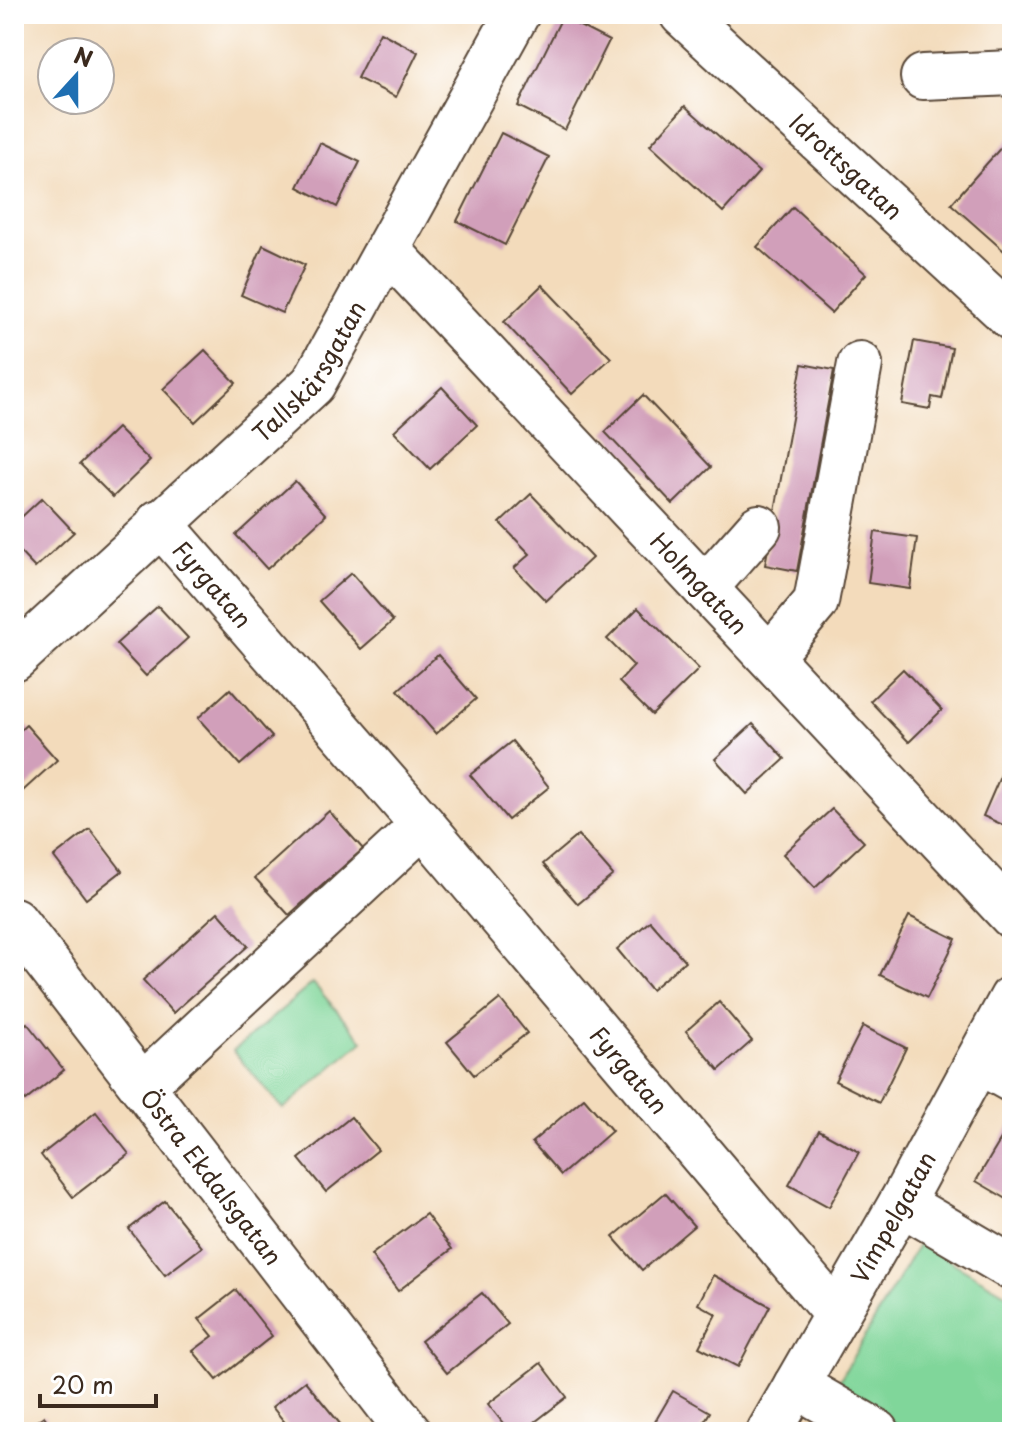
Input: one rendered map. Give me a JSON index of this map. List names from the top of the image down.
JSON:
{
  "streets": {
    "street": [
      "Idrottsgatan",
      "Tallskärsgatan",
      "Holmgatan",
      "Fyrgatan",
      "Östra Ekdalsgatan",
      "Vimpelgatan"
    ]
  },
  "crossings": [
    ["Tallskärsgatan", "Holmgatan"],
    ["Tallskärsgatan", "Fyrgatan"],
    ["Fyrgatan", "Vimpelgatan"]
  ],
  "scale_bar": "20 m",
  "north": "top"
}
